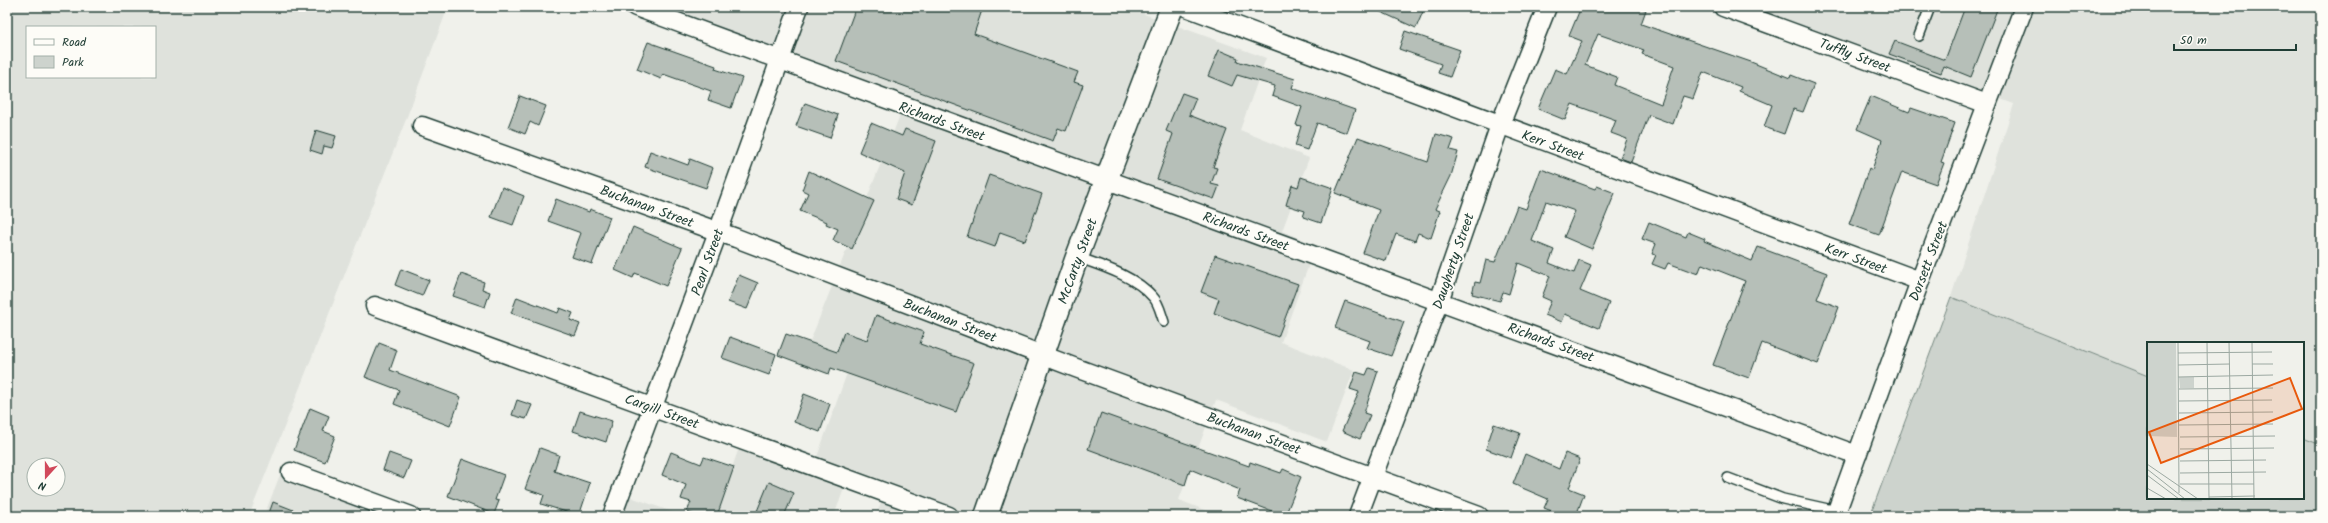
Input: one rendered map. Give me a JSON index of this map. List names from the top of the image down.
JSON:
{
  "streets": {
    "main road": ["McCarty Street"],
    "street": [
      "Tuffly Street",
      "Richards Street",
      "Kerr Street",
      "Buchanan Street",
      "Daugherty Street",
      "Dorsett Street",
      "Pearl Street",
      "Cargill Street"
    ]
  },
  "crossings": [
    ["Tuffly Street", "Dorsett Street"],
    ["Richards Street", "McCarty Street"],
    ["Richards Street", "Daugherty Street"],
    ["Richards Street", "Dorsett Street"],
    ["Richards Street", "Pearl Street"],
    ["Kerr Street", "Daugherty Street"],
    ["Kerr Street", "Dorsett Street"],
    ["Buchanan Street", "McCarty Street"],
    ["Buchanan Street", "Daugherty Street"],
    ["Buchanan Street", "Pearl Street"],
    ["Pearl Street", "Cargill Street"]
  ],
  "legend": ["Road", "Park"],
  "scale_bar": "50 m",
  "north": "bottom"
}
